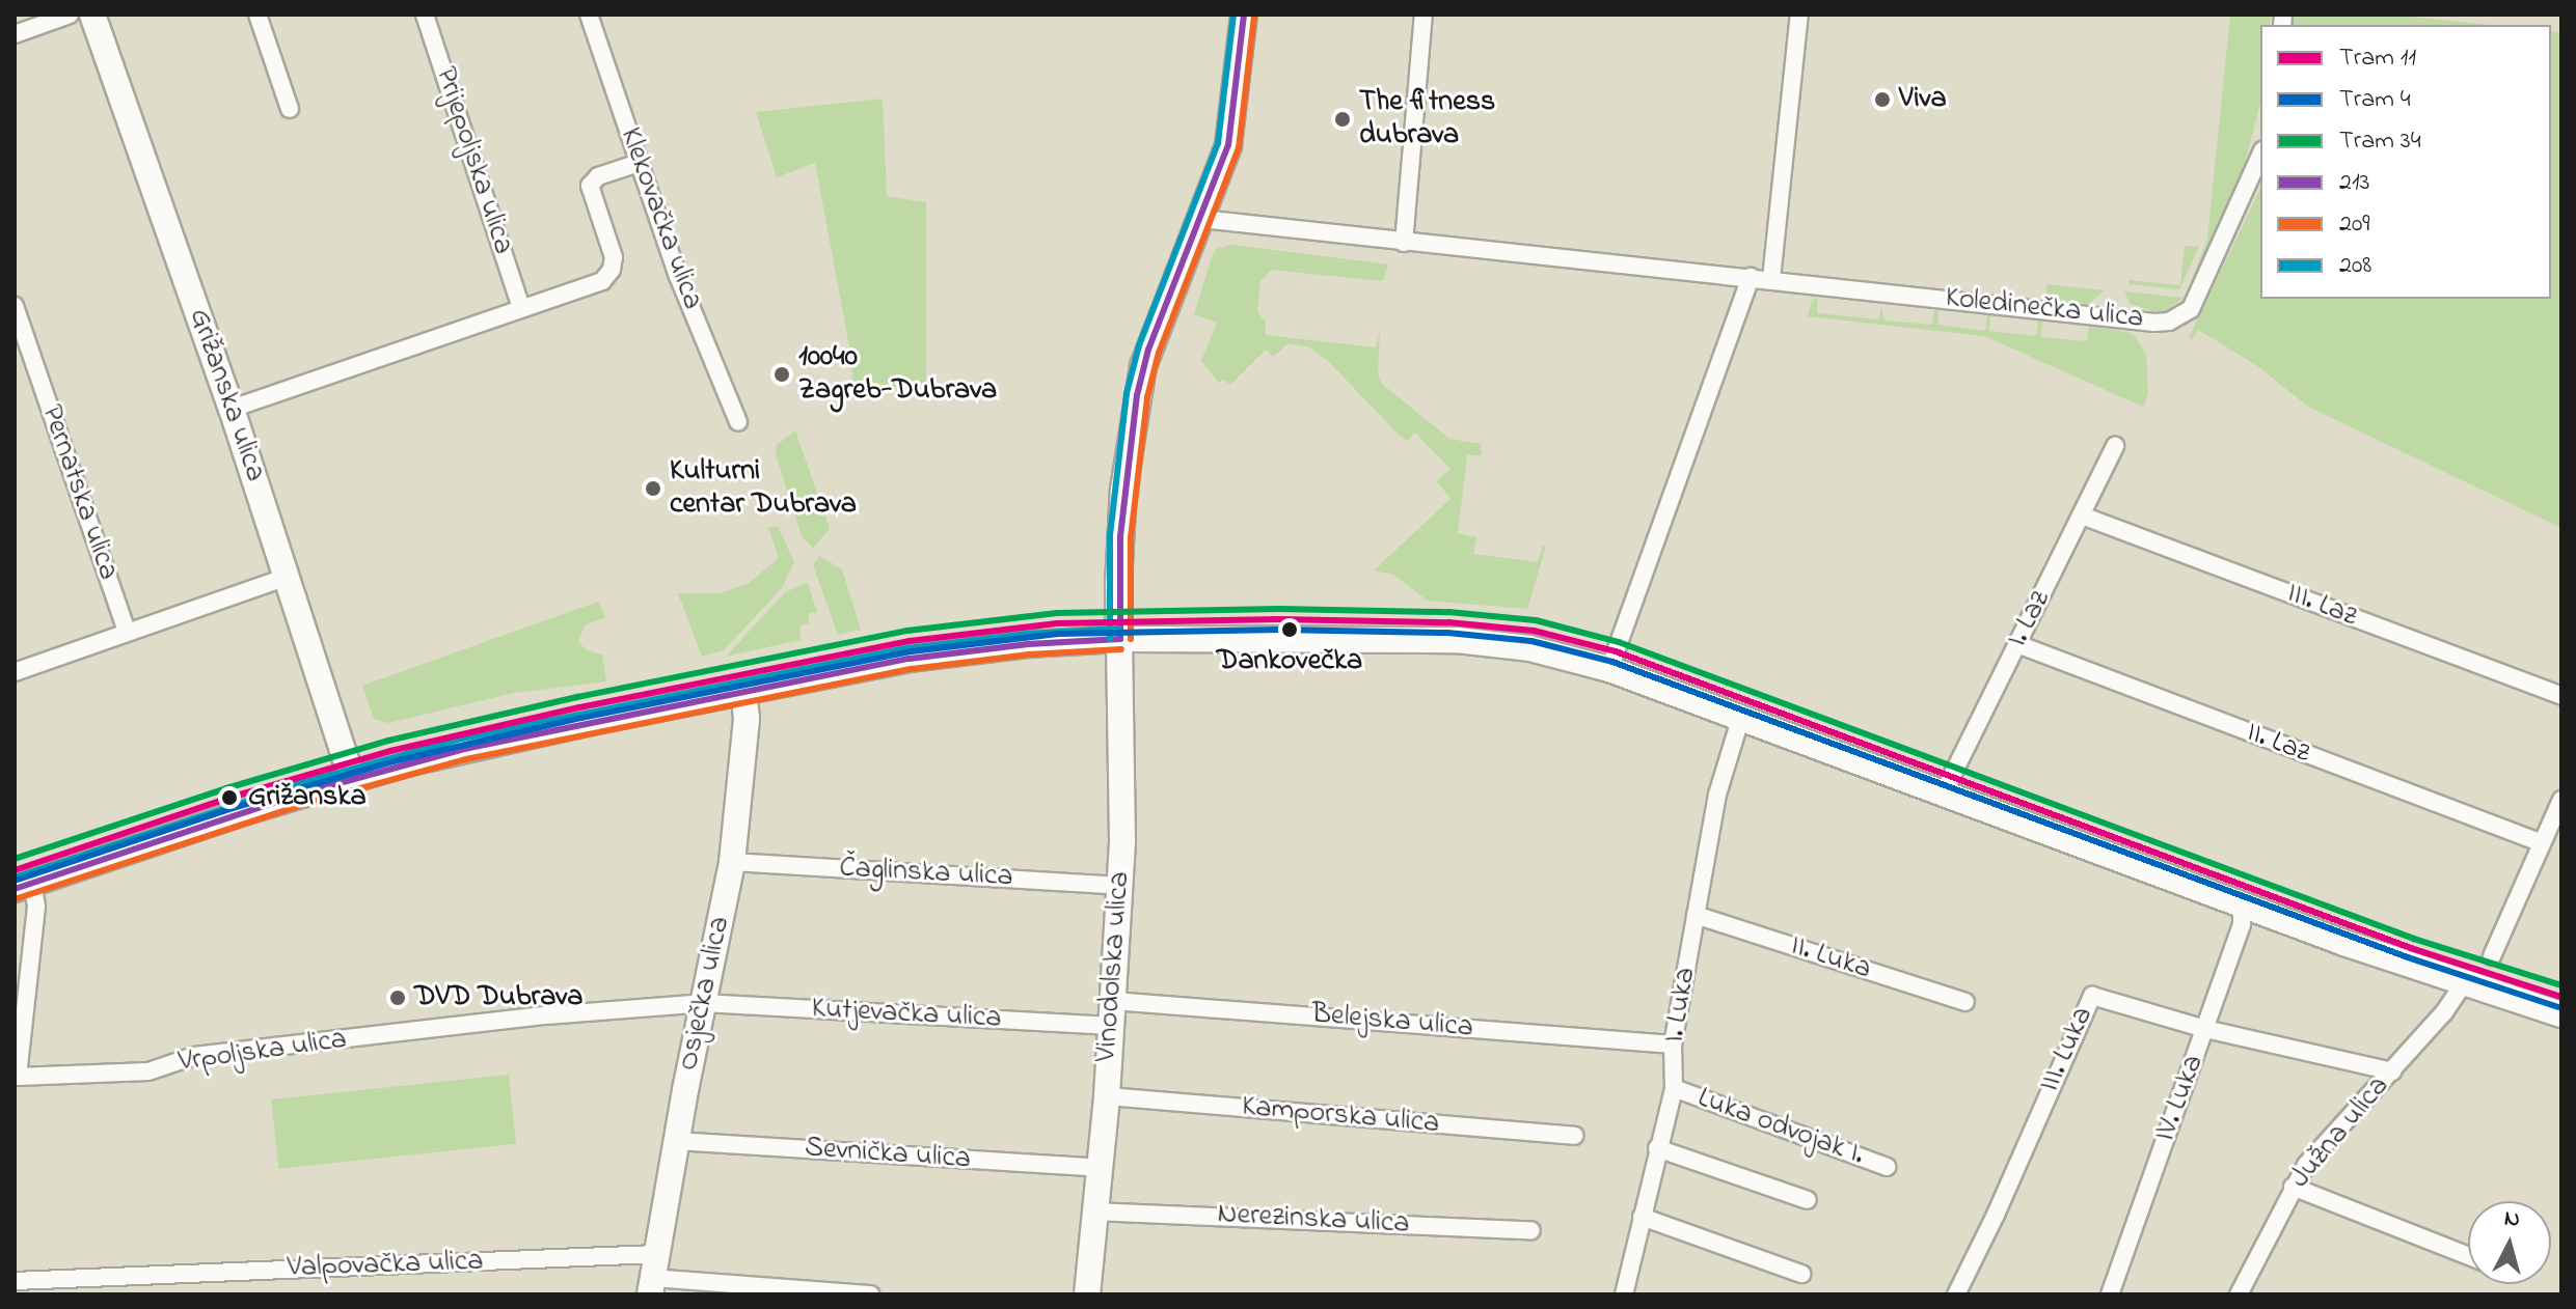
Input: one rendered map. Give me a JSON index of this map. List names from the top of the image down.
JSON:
{
  "streets": {
    "main road": ["Grižanska ulica", "Vinodolska ulica", "Osječka ulica"],
    "street": [
      "Prijepoljska ulica",
      "Klekovačka ulica",
      "Koledinečka ulica",
      "Pernatska ulica",
      "III. Laz",
      "I. Laz",
      "II. Laz",
      "Čaglinska ulica",
      "II. Luka",
      "I. Luka",
      "Kutjevačka ulica",
      "Belejska ulica",
      "III. Luka",
      "Vrpoljska ulica",
      "IV. Luka",
      "Kamporska ulica",
      "Luka odvojak I.",
      "Južna ulica",
      "Sevnička ulica",
      "Nerezinska ulica",
      "Valpovačka ulica"
    ]
  },
  "crossings": [
    ["Koledinečka ulica", "Vinodolska ulica"],
    ["III. Laz", "I. Laz"],
    ["I. Laz", "II. Laz"],
    ["Čaglinska ulica", "Vinodolska ulica"],
    ["Čaglinska ulica", "Osječka ulica"],
    ["II. Luka", "I. Luka"],
    ["Vinodolska ulica", "Kutjevačka ulica"],
    ["Vinodolska ulica", "Belejska ulica"],
    ["Vinodolska ulica", "Kamporska ulica"],
    ["Vinodolska ulica", "Sevnička ulica"],
    ["Vinodolska ulica", "Nerezinska ulica"],
    ["Osječka ulica", "Kutjevačka ulica"],
    ["Osječka ulica", "Vrpoljska ulica"],
    ["Osječka ulica", "Sevnička ulica"],
    ["Osječka ulica", "Valpovačka ulica"],
    ["I. Luka", "Belejska ulica"],
    ["I. Luka", "Luka odvojak I."],
    ["Kutjevačka ulica", "Belejska ulica"],
    ["Kutjevačka ulica", "Vrpoljska ulica"],
    ["III. Luka", "IV. Luka"],
    ["III. Luka", "Južna ulica"]
  ],
  "places": [
    "Viva",
    "The fitness dubrava",
    "10040 Zagreb-Dubrava",
    "Kulturni centar Dubrava",
    "Dankovečka",
    "Grižanska",
    "DVD Dubrava"
  ],
  "lines": [
    "transit line 213",
    "transit line 208",
    "transit line 209",
    "tram line 34",
    "tram line 11",
    "tram line 4"
  ],
  "legend": [
    "Tram 11",
    "Tram 4",
    "Tram 34",
    "213",
    "209",
    "208"
  ],
  "north": "top"
}
